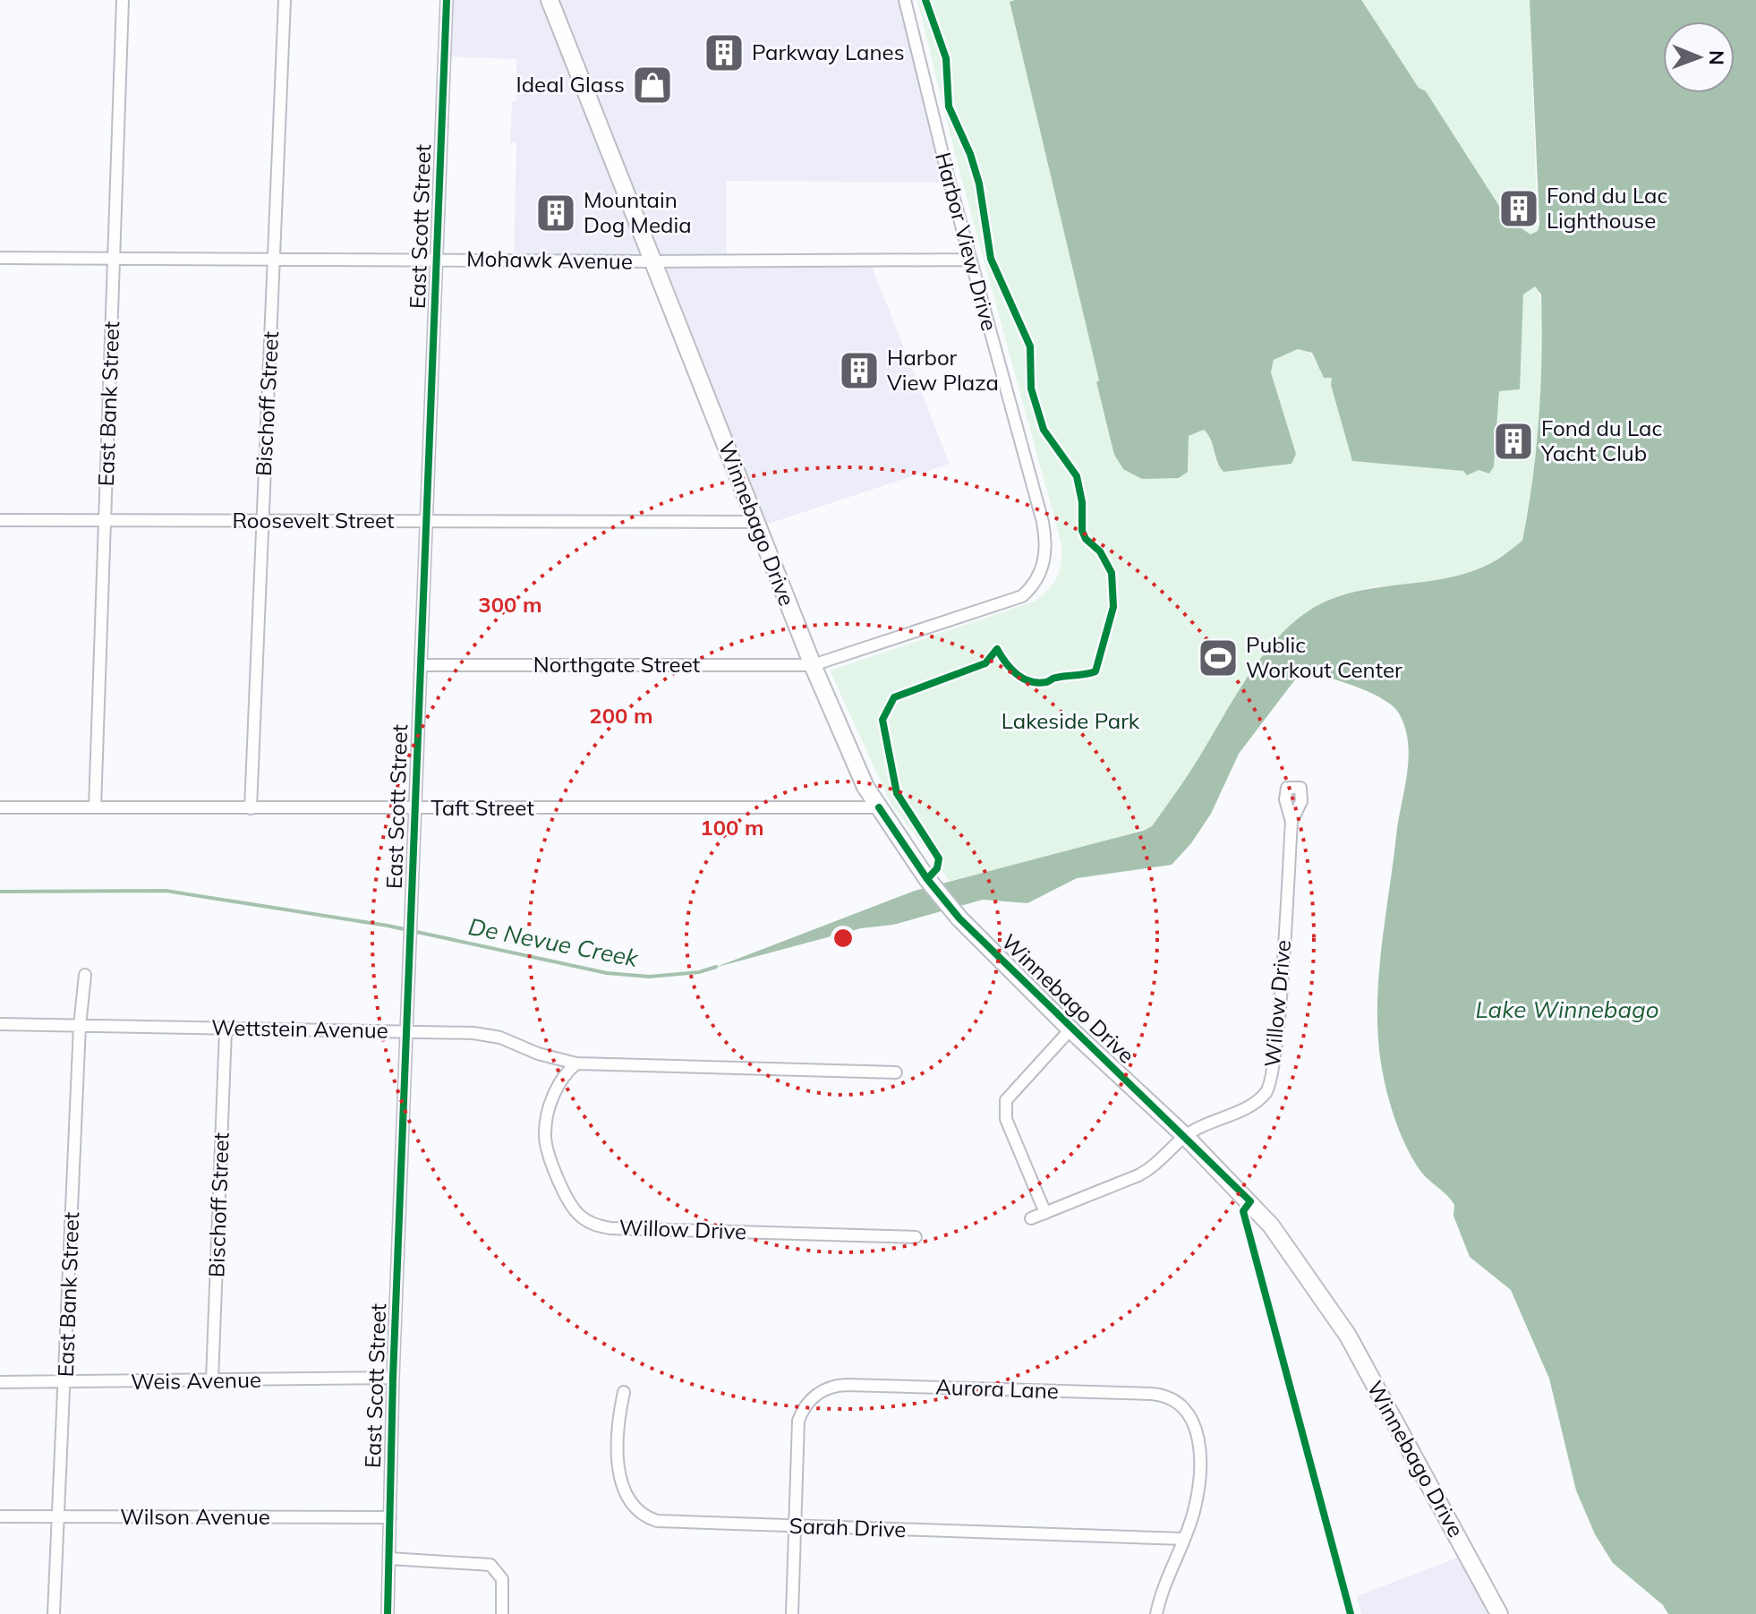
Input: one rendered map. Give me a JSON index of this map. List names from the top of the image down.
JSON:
{
  "streets": {
    "main road": ["Winnebago Drive"],
    "street": [
      "East Scott Street",
      "Harbor View Drive",
      "Mohawk Avenue",
      "East Bank Street",
      "Bischoff Street",
      "Roosevelt Street",
      "Northgate Street",
      "Taft Street",
      "Willow Drive",
      "Wettstein Avenue",
      "Weis Avenue",
      "Aurora Lane",
      "Wilson Avenue",
      "Sarah Drive"
    ]
  },
  "crossings": [
    ["East Scott Street", "Mohawk Avenue"],
    ["East Scott Street", "Roosevelt Street"],
    ["East Scott Street", "Northgate Street"],
    ["East Scott Street", "Taft Street"],
    ["East Scott Street", "Wettstein Avenue"],
    ["East Scott Street", "Weis Avenue"],
    ["East Scott Street", "Wilson Avenue"],
    ["Harbor View Drive", "Mohawk Avenue"],
    ["Harbor View Drive", "Winnebago Drive"],
    ["Harbor View Drive", "Northgate Street"],
    ["Mohawk Avenue", "East Bank Street"],
    ["Mohawk Avenue", "Bischoff Street"],
    ["Mohawk Avenue", "Winnebago Drive"],
    ["East Bank Street", "Roosevelt Street"],
    ["East Bank Street", "Taft Street"],
    ["East Bank Street", "Wettstein Avenue"],
    ["East Bank Street", "Weis Avenue"],
    ["East Bank Street", "Wilson Avenue"],
    ["Bischoff Street", "Roosevelt Street"],
    ["Bischoff Street", "Taft Street"],
    ["Bischoff Street", "Wettstein Avenue"],
    ["Bischoff Street", "Weis Avenue"],
    ["Roosevelt Street", "Winnebago Drive"],
    ["Winnebago Drive", "Northgate Street"],
    ["Winnebago Drive", "Taft Street"],
    ["Winnebago Drive", "Willow Drive"],
    ["Willow Drive", "Wettstein Avenue"],
    ["Aurora Lane", "Sarah Drive"]
  ],
  "water": ["De Nevue Creek", "Lake Winnebago"],
  "parks": ["Lakeside Park"],
  "places": {
    "building": [
      "Parkway Lanes",
      "Fond du Lac Lighthouse",
      "Mountain Dog Media",
      "Harbor View Plaza",
      "Fond du Lac Yacht Club"
    ],
    "shop": ["Ideal Glass"],
    "sports": ["Public Workout Center"]
  },
  "north": "right",
  "rings": ["300 m", "200 m", "100 m"]
}
